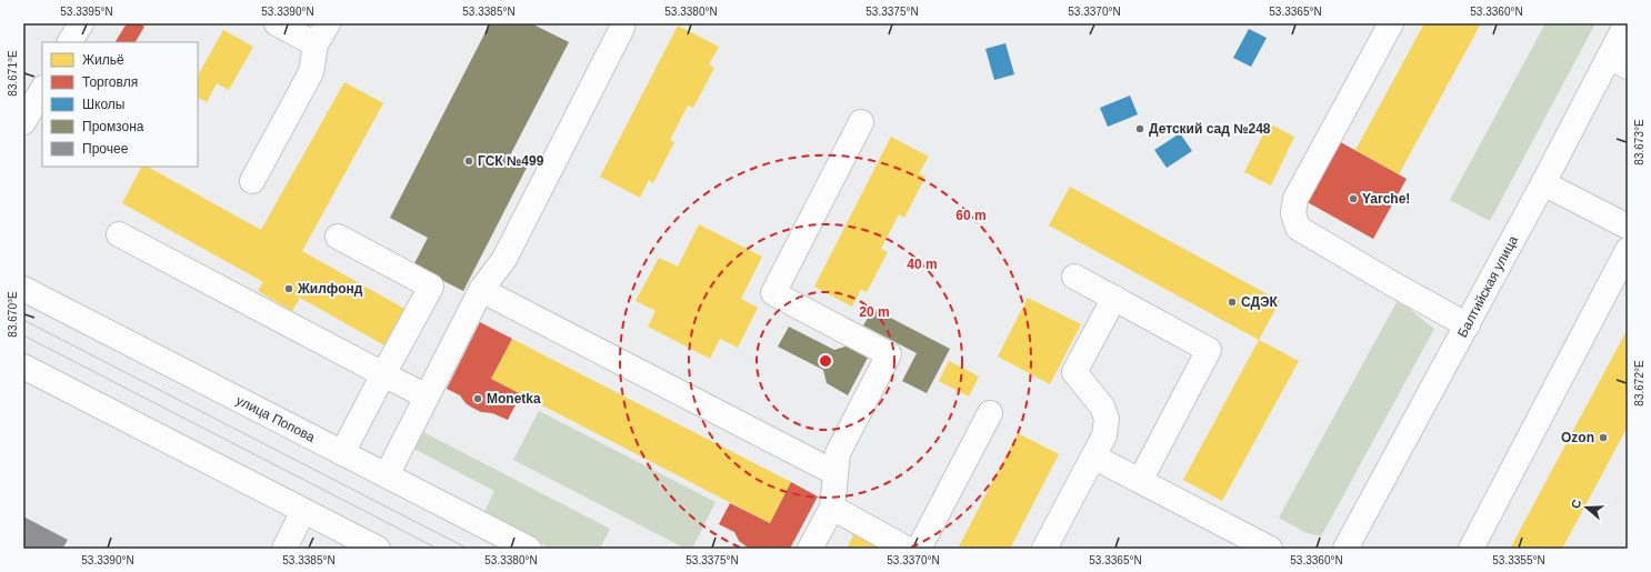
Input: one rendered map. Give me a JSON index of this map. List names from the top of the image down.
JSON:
{
  "streets": {
    "main road": ["Балтийская улица", "улица Попова"]
  },
  "places": [
    "Детский сад №248",
    "ГСК №499",
    "Yarche!",
    "Жилфонд",
    "СДЭК",
    "Monetka",
    "Ozon"
  ],
  "legend": [
    "Жильё",
    "Торговля",
    "Школы",
    "Промзона",
    "Прочее"
  ],
  "north": "left",
  "coordinates": [
    "53.3395°N",
    "53.3390°N",
    "53.3385°N",
    "53.3380°N",
    "53.3375°N",
    "53.3370°N",
    "53.3365°N",
    "53.3360°N",
    "83.671°E",
    "83.673°E",
    "83.670°E",
    "83.672°E",
    "53.3355°N"
  ],
  "rings": ["60 m", "40 m", "20 m"]
}
